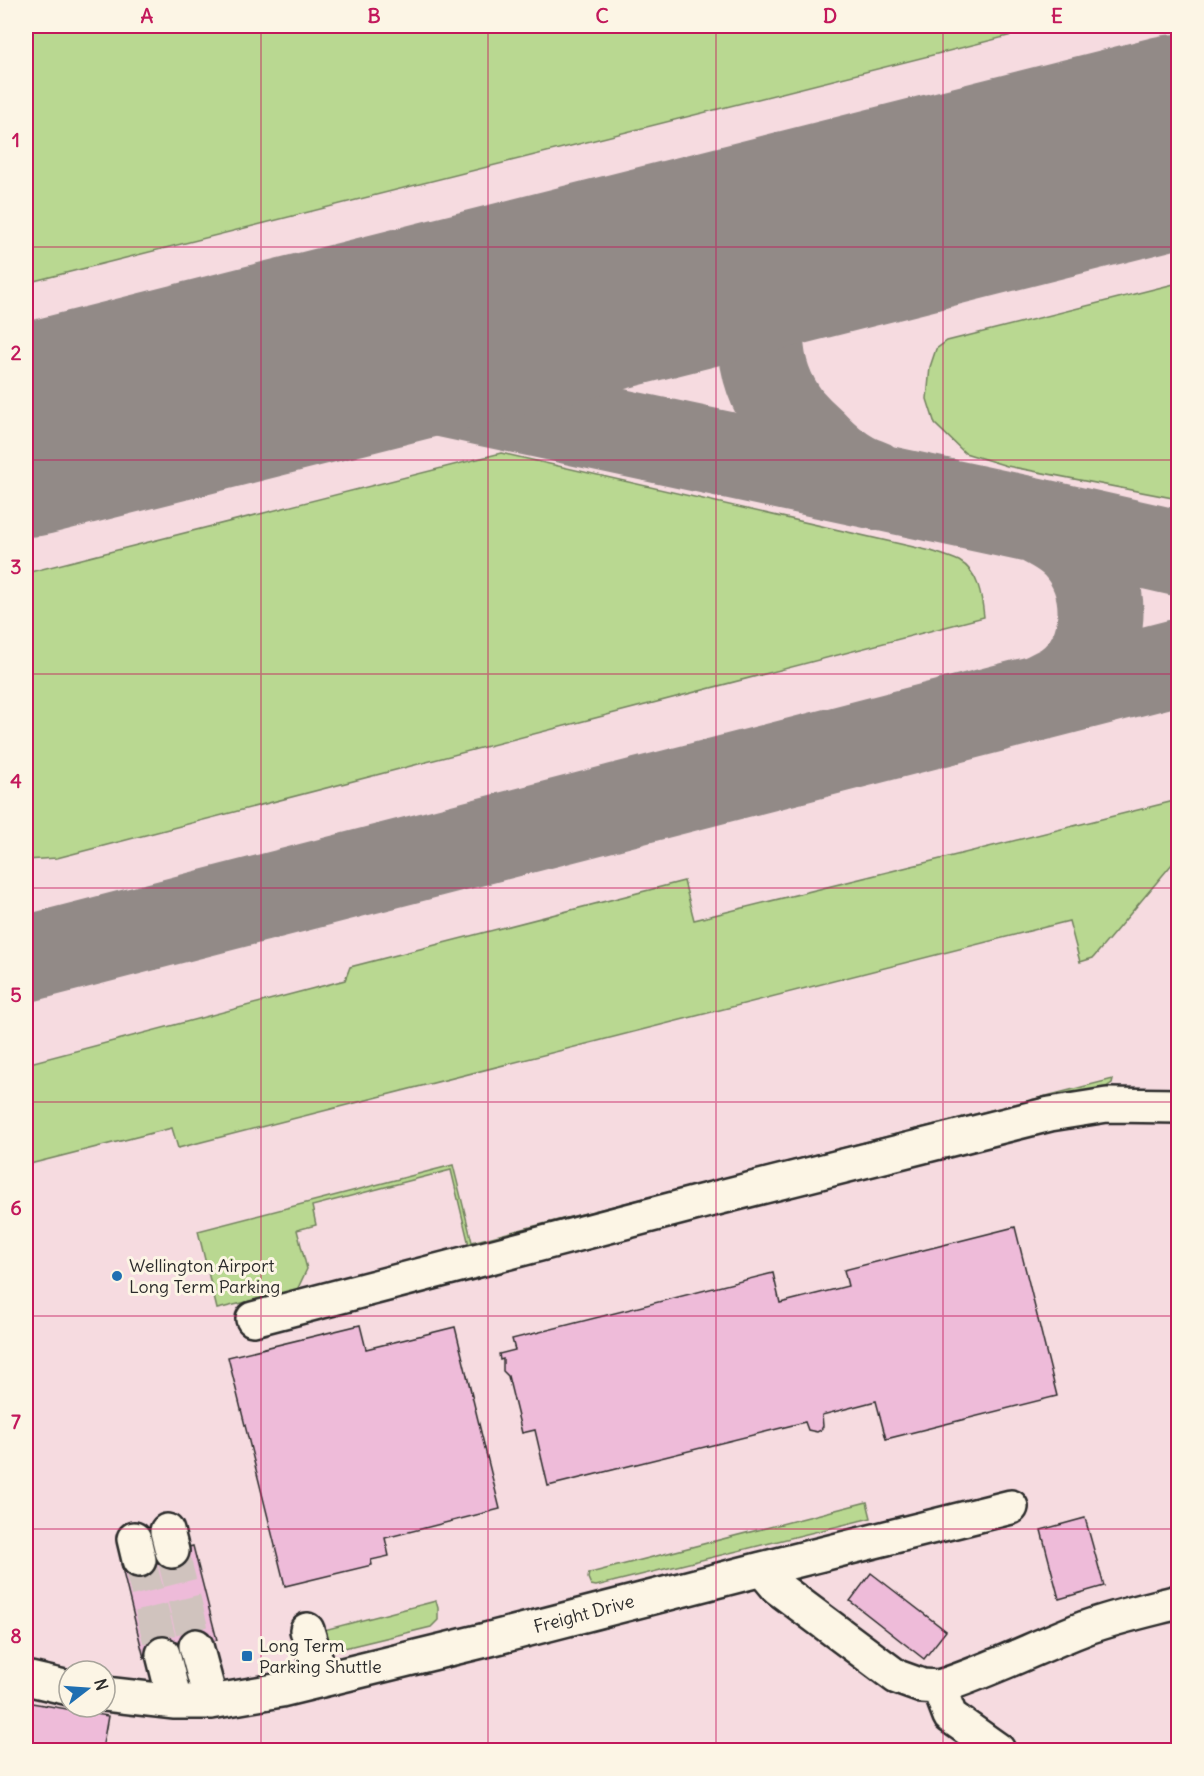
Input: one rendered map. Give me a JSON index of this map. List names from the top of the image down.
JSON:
{
  "streets": {
    "street": ["Freight Drive"]
  },
  "places": {
    "other": ["Wellington Airport Long Term Parking"],
    "transit": ["Long Term Parking Shuttle"]
  },
  "north": "right",
  "grid": {
    "columns": [
      "A",
      "B",
      "C",
      "D",
      "E"
    ],
    "rows": [
      "1",
      "2",
      "3",
      "4",
      "5",
      "6",
      "7",
      "8"
    ]
  }
}
